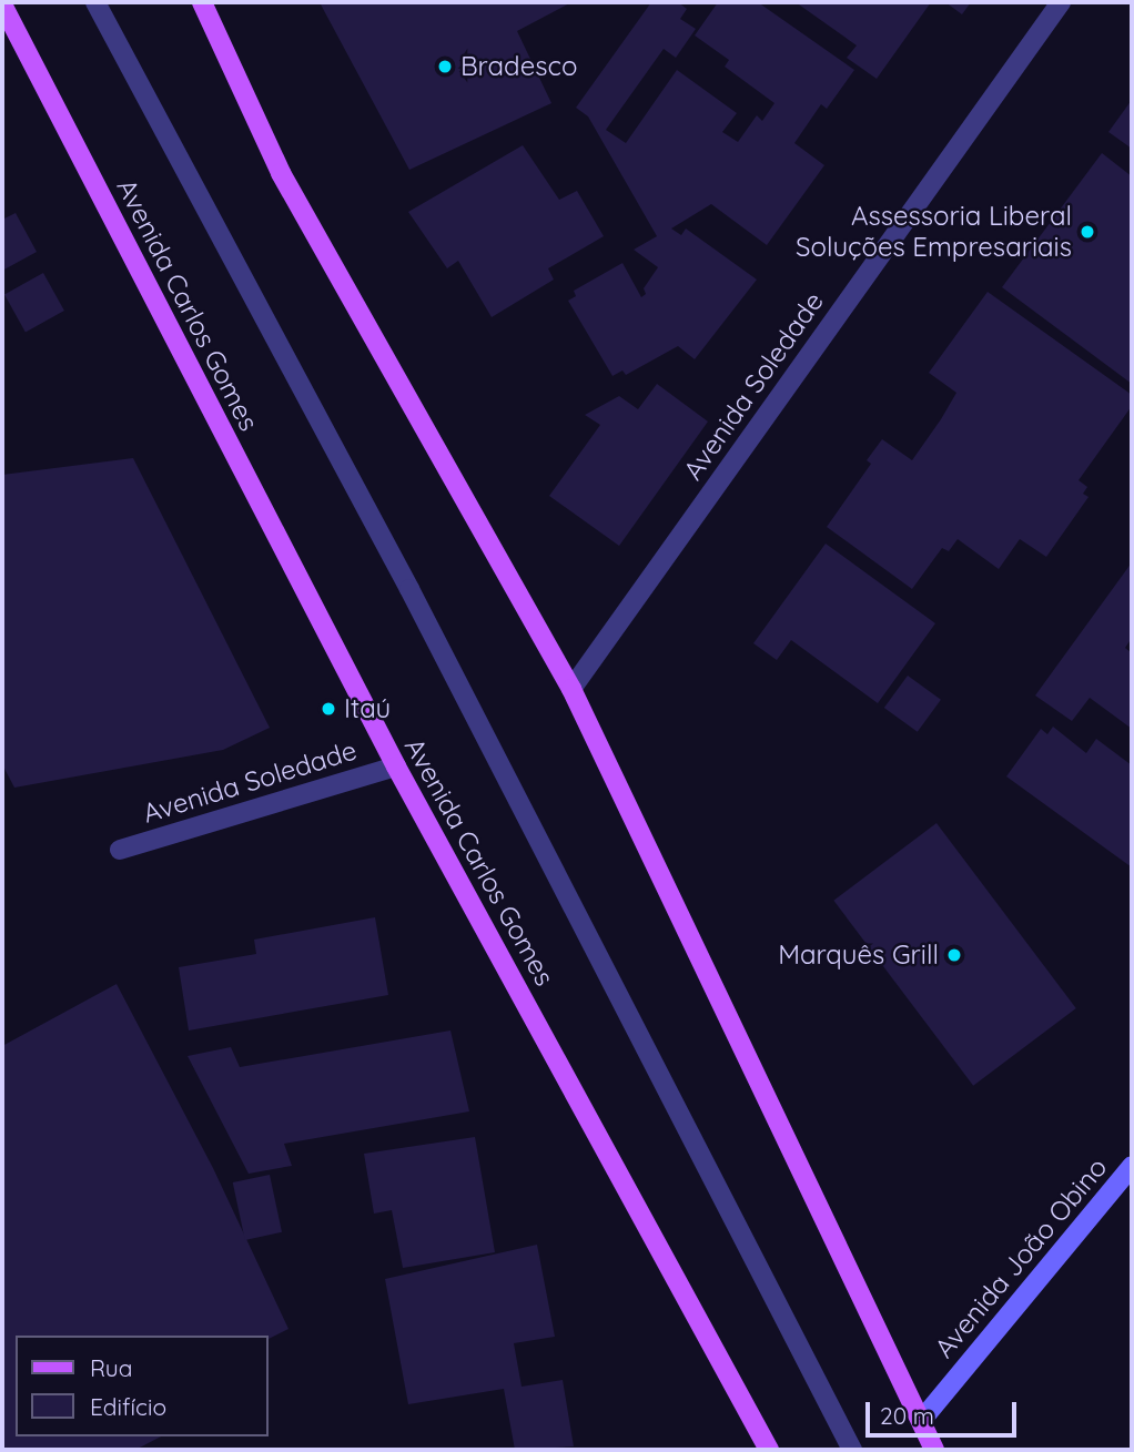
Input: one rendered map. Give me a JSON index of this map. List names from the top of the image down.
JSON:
{
  "streets": {
    "main road": ["Avenida Carlos Gomes"],
    "street": ["Avenida Soledade", "Avenida João Obino"]
  },
  "crossings": [
    ["Avenida Carlos Gomes", "Avenida Soledade"]
  ],
  "places": [
    "Bradesco",
    "Assessoria Liberal Soluções Empresariais",
    "Itaú",
    "Marquês Grill"
  ],
  "legend": ["Rua", "Edifício"],
  "scale_bar": "20 m"
}
